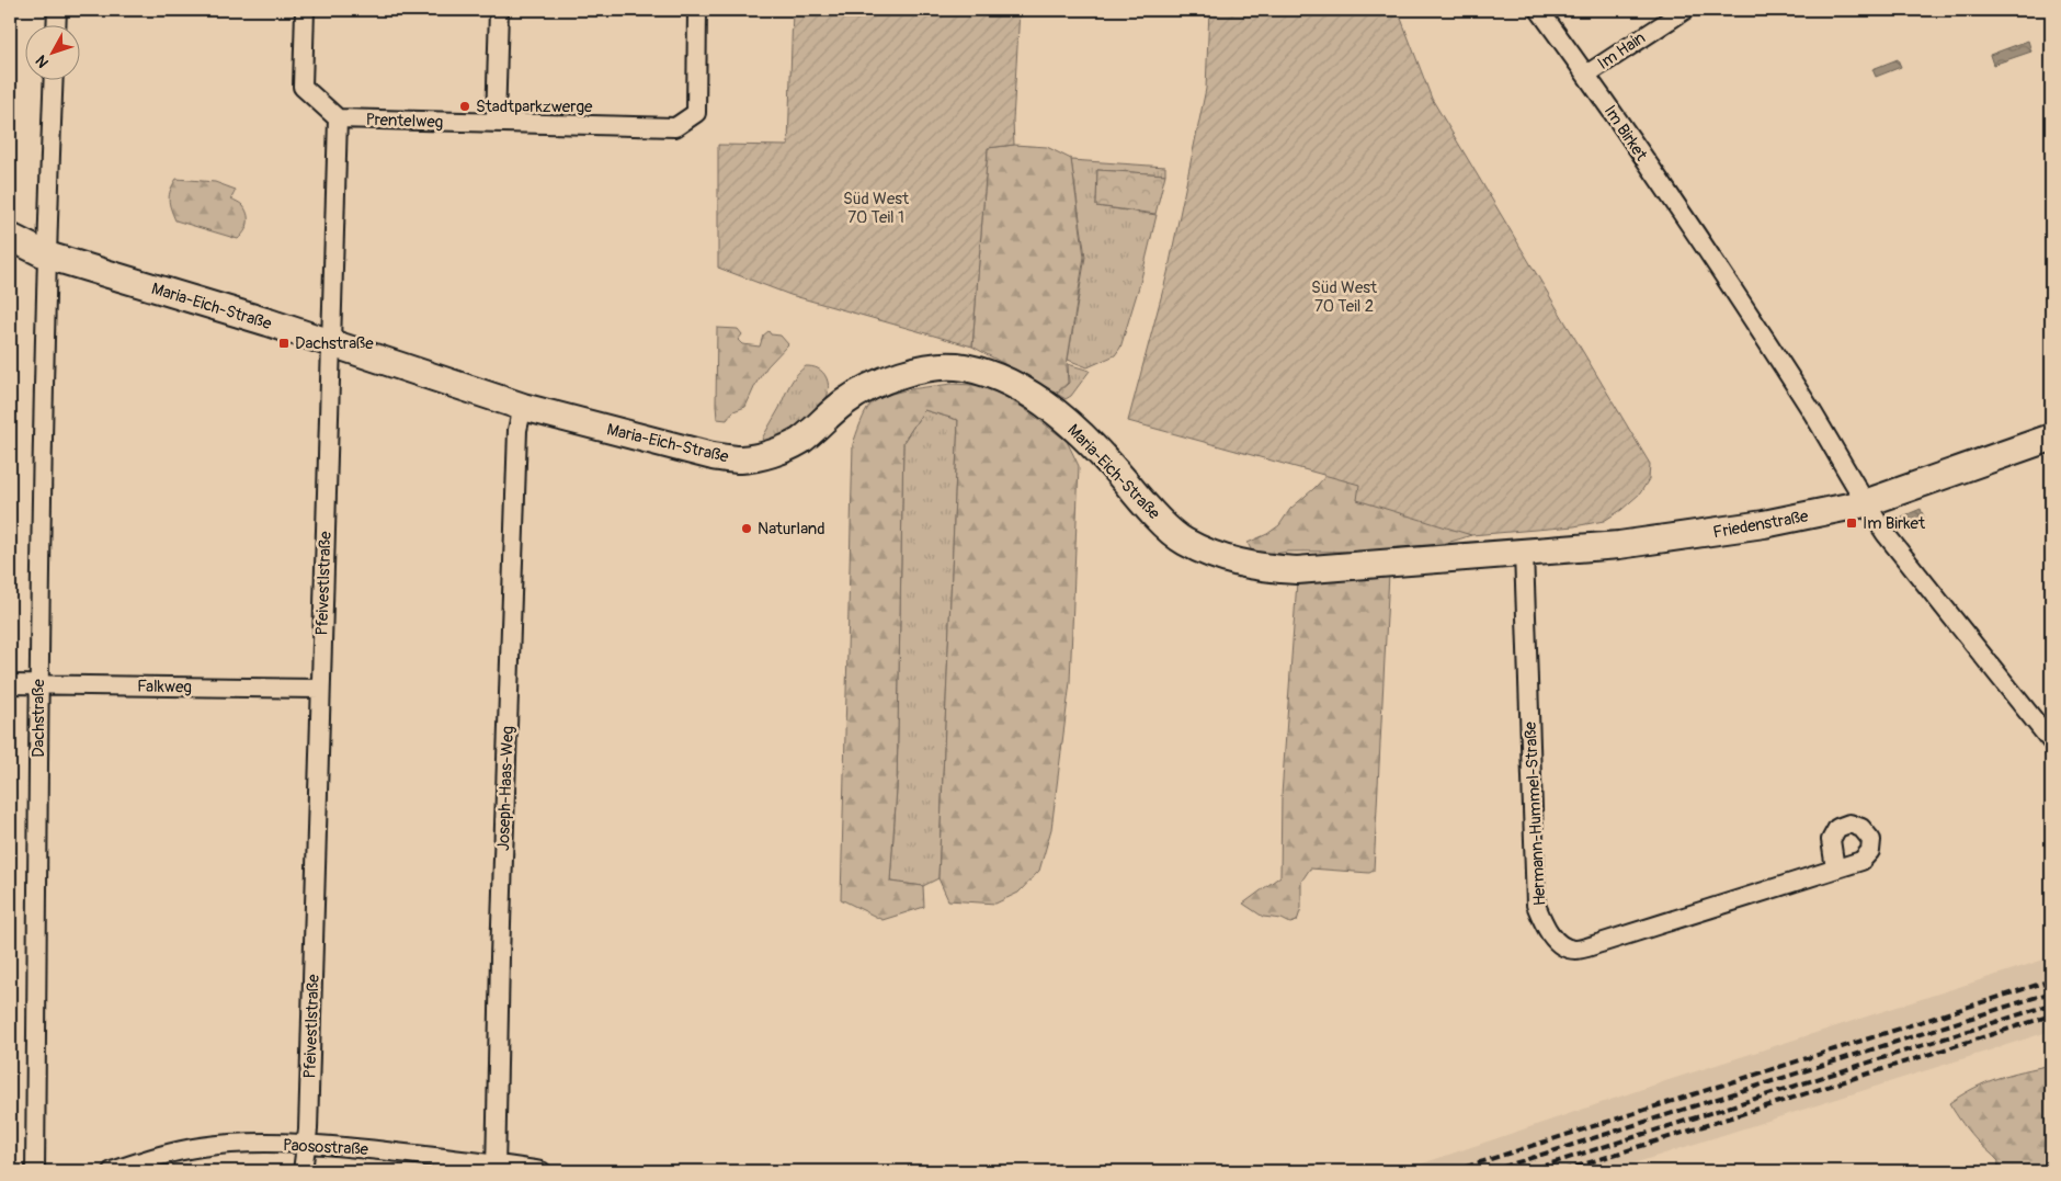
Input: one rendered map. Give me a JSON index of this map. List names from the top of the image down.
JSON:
{
  "streets": {
    "street": [
      "Im Hain",
      "Prentelweg",
      "Im Birket",
      "Maria-Eich-Straße",
      "Friedenstraße",
      "Pfeivestlstraße",
      "Falkweg",
      "Dachstraße",
      "Joseph-Haas-Weg",
      "Hermann-Hummel-Straße",
      "Paosostraße"
    ]
  },
  "crossings": [
    ["Im Hain", "Im Birket"],
    ["Prentelweg", "Pfeivestlstraße"],
    ["Im Birket", "Friedenstraße"],
    ["Maria-Eich-Straße", "Friedenstraße"],
    ["Maria-Eich-Straße", "Pfeivestlstraße"],
    ["Maria-Eich-Straße", "Dachstraße"],
    ["Maria-Eich-Straße", "Joseph-Haas-Weg"],
    ["Friedenstraße", "Hermann-Hummel-Straße"],
    ["Pfeivestlstraße", "Falkweg"],
    ["Pfeivestlstraße", "Paosostraße"],
    ["Falkweg", "Dachstraße"],
    ["Joseph-Haas-Weg", "Paosostraße"]
  ],
  "parks": ["Süd West 70 Teil 1", "Süd West 70 Teil 2"],
  "places": {
    "other": ["Stadtparkzwerge", "Naturland"],
    "transit": ["Dachstraße", "Im Birket"]
  },
  "north": "bottom left"
}
